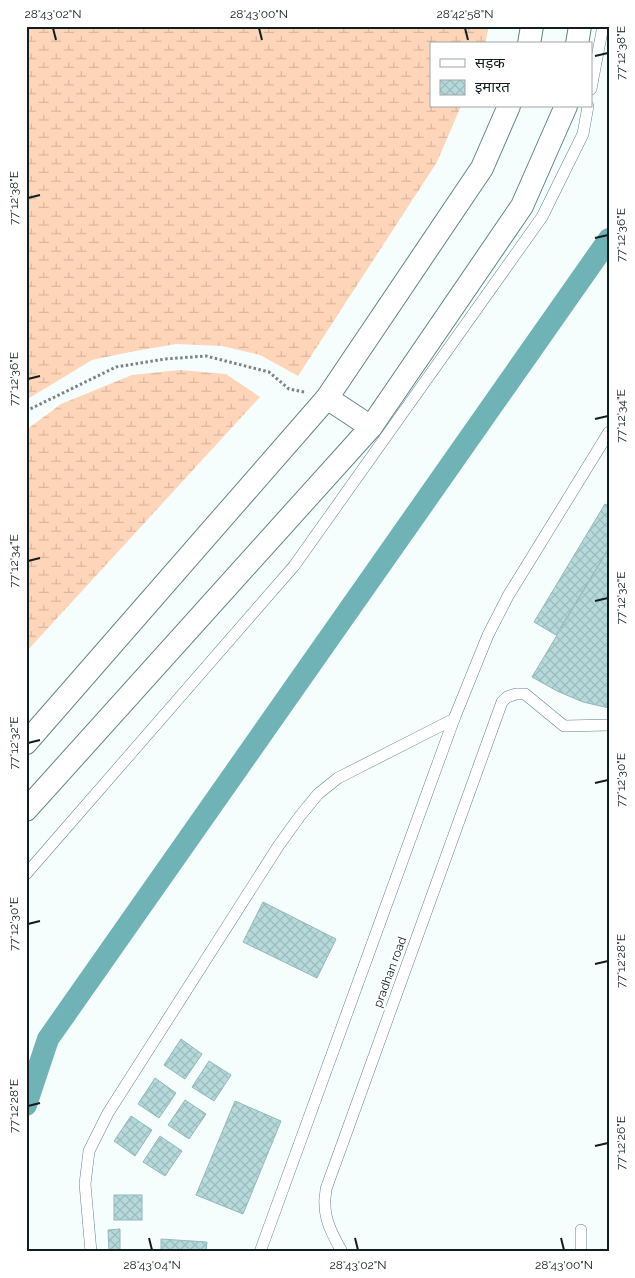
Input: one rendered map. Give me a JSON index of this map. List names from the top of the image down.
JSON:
{
  "streets": {
    "lane": ["pradhan road"]
  },
  "legend": ["सड़क", "इमारत"],
  "coordinates": [
    "28°43'02\"N",
    "28°43'00\"N",
    "28°42'58\"N",
    "77°12'38\"E",
    "77°12'36\"E",
    "77°12'34\"E",
    "77°12'32\"E",
    "77°12'30\"E",
    "77°12'28\"E",
    "77°12'26\"E",
    "28°43'04\"N"
  ]
}
